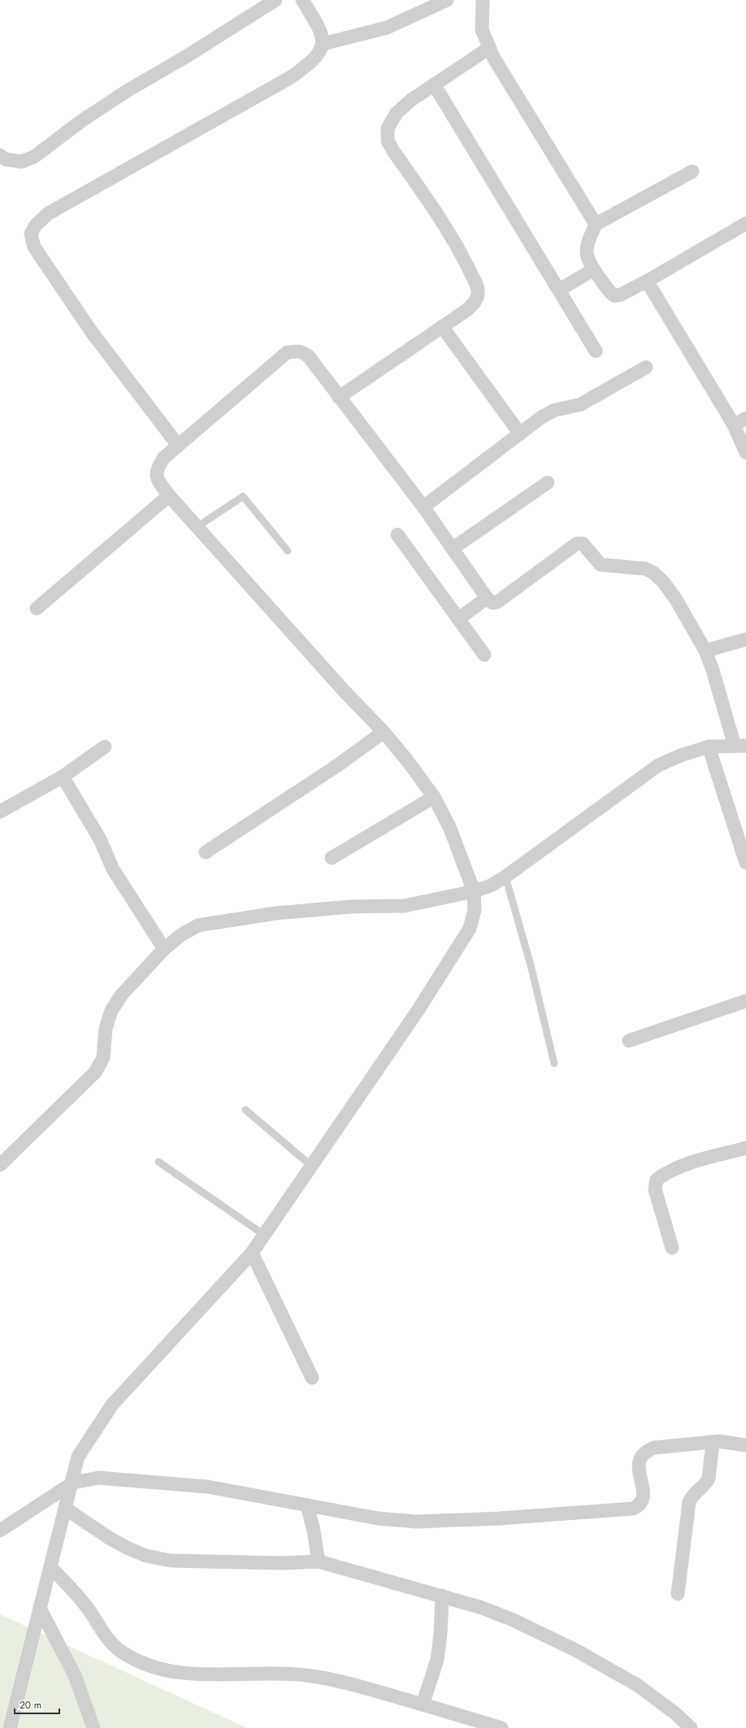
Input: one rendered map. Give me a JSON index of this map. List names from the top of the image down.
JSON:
{
  "scale_bar": "20 m"
}
